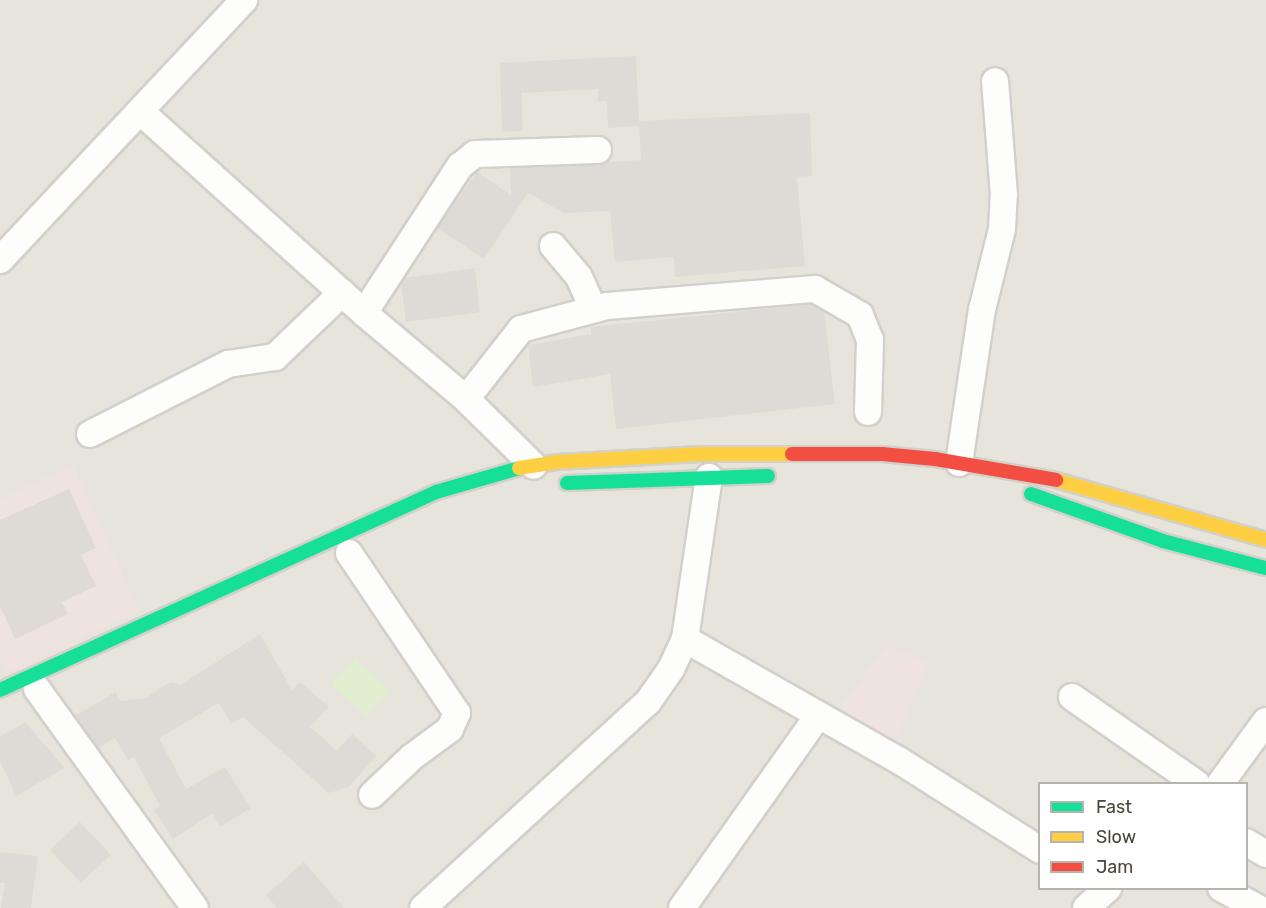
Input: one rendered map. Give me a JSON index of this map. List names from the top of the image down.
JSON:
{
  "legend": ["Fast", "Slow", "Jam"]
}
